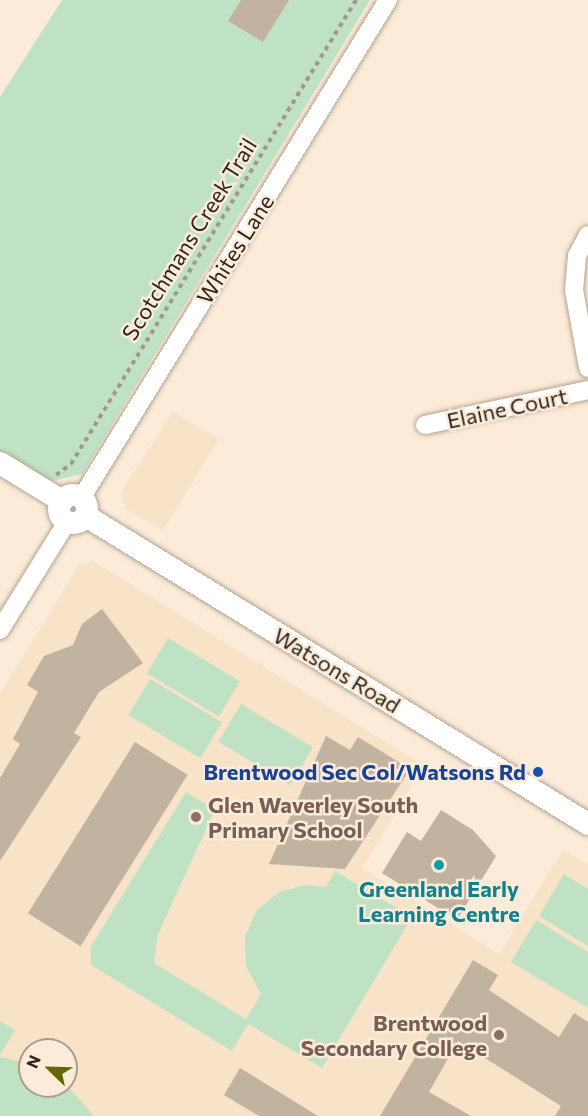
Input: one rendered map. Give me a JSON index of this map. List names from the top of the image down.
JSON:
{
  "streets": {
    "street": ["Whites Lane", "Elaine Court", "Watsons Road"],
    "path": ["Scotchmans Creek Trail"]
  },
  "crossings": [
    ["Scotchmans Creek Trail", "Whites Lane"],
    ["Scotchmans Creek Trail", "Watsons Road"],
    ["Whites Lane", "Watsons Road"]
  ],
  "places": [
    "Brentwood Sec Col/Watsons Rd",
    "Glen Waverley South Primary School",
    "Greenland Early Learning Centre",
    "Brentwood Secondary College"
  ],
  "north": "top left"
}
